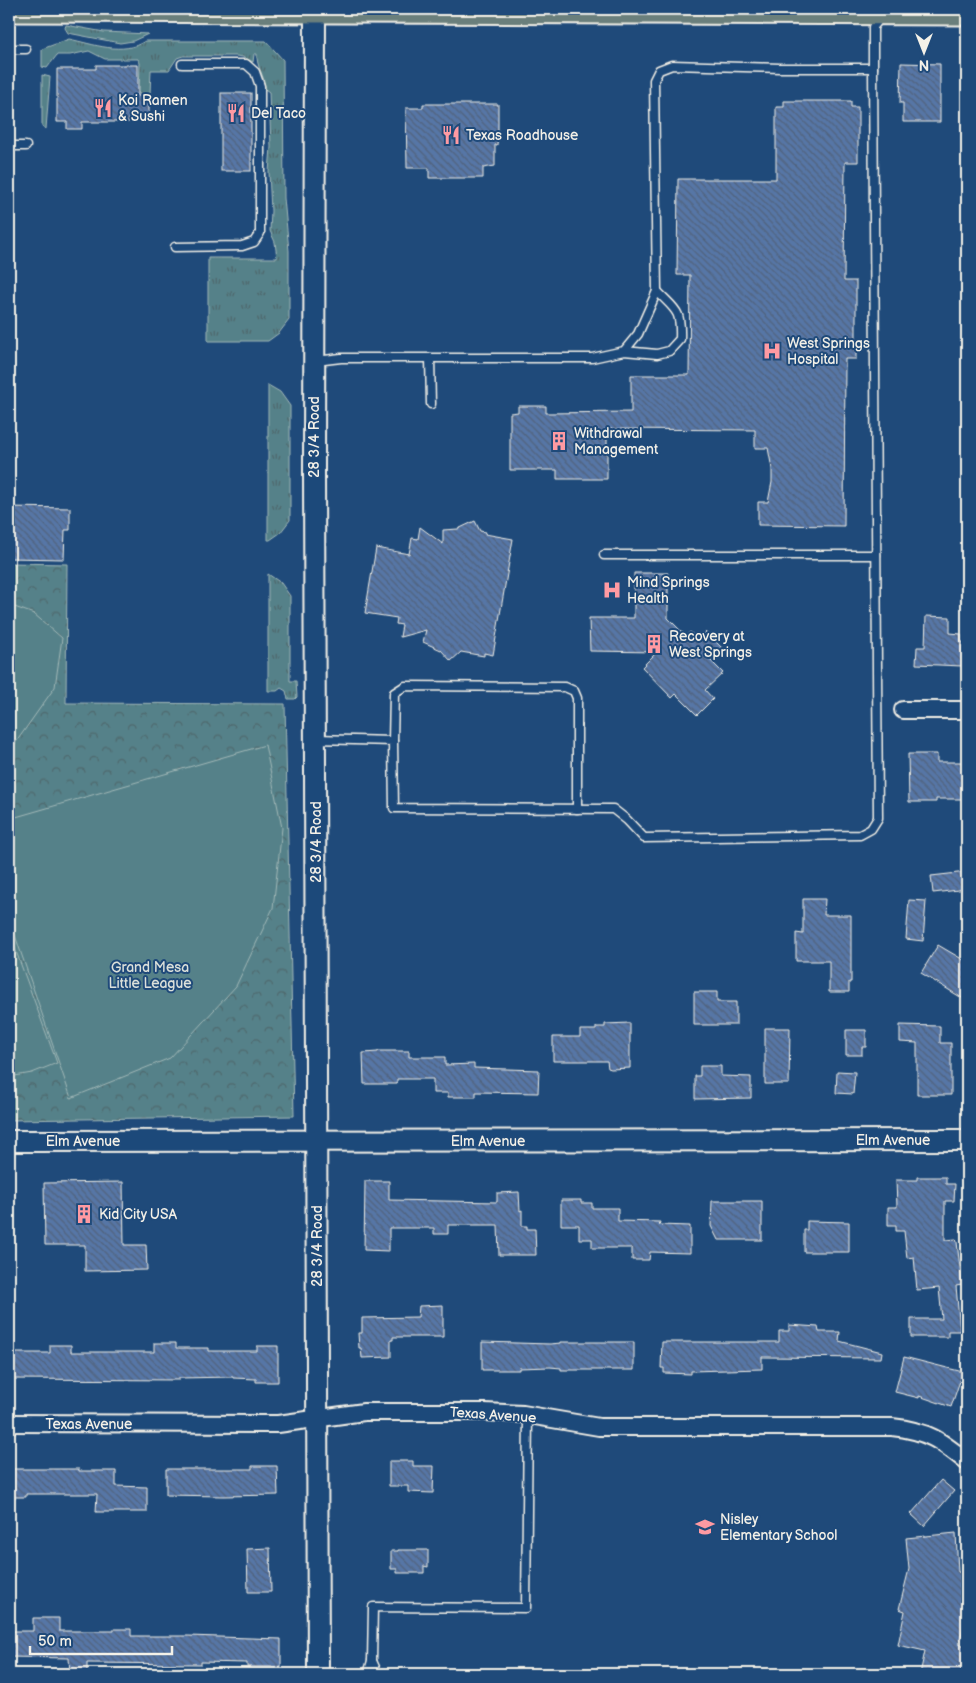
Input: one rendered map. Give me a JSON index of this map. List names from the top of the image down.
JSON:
{
  "streets": {
    "street": ["28 3/4 Road", "Elm Avenue", "Texas Avenue"]
  },
  "crossings": [
    ["28 3/4 Road", "Elm Avenue"],
    ["28 3/4 Road", "Texas Avenue"]
  ],
  "parks": ["Grand Mesa Little League"],
  "places": {
    "restaurant": ["Koi Ramen & Sushi", "Del Taco", "Texas Roadhouse"],
    "hospital": ["West Springs Hospital", "Mind Springs Health"],
    "building": ["Withdrawal Management", "Recovery at West Springs", "Kid City USA"],
    "school or university": ["Nisley Elementary School"]
  },
  "scale_bar": "50 m",
  "north": "bottom"
}
